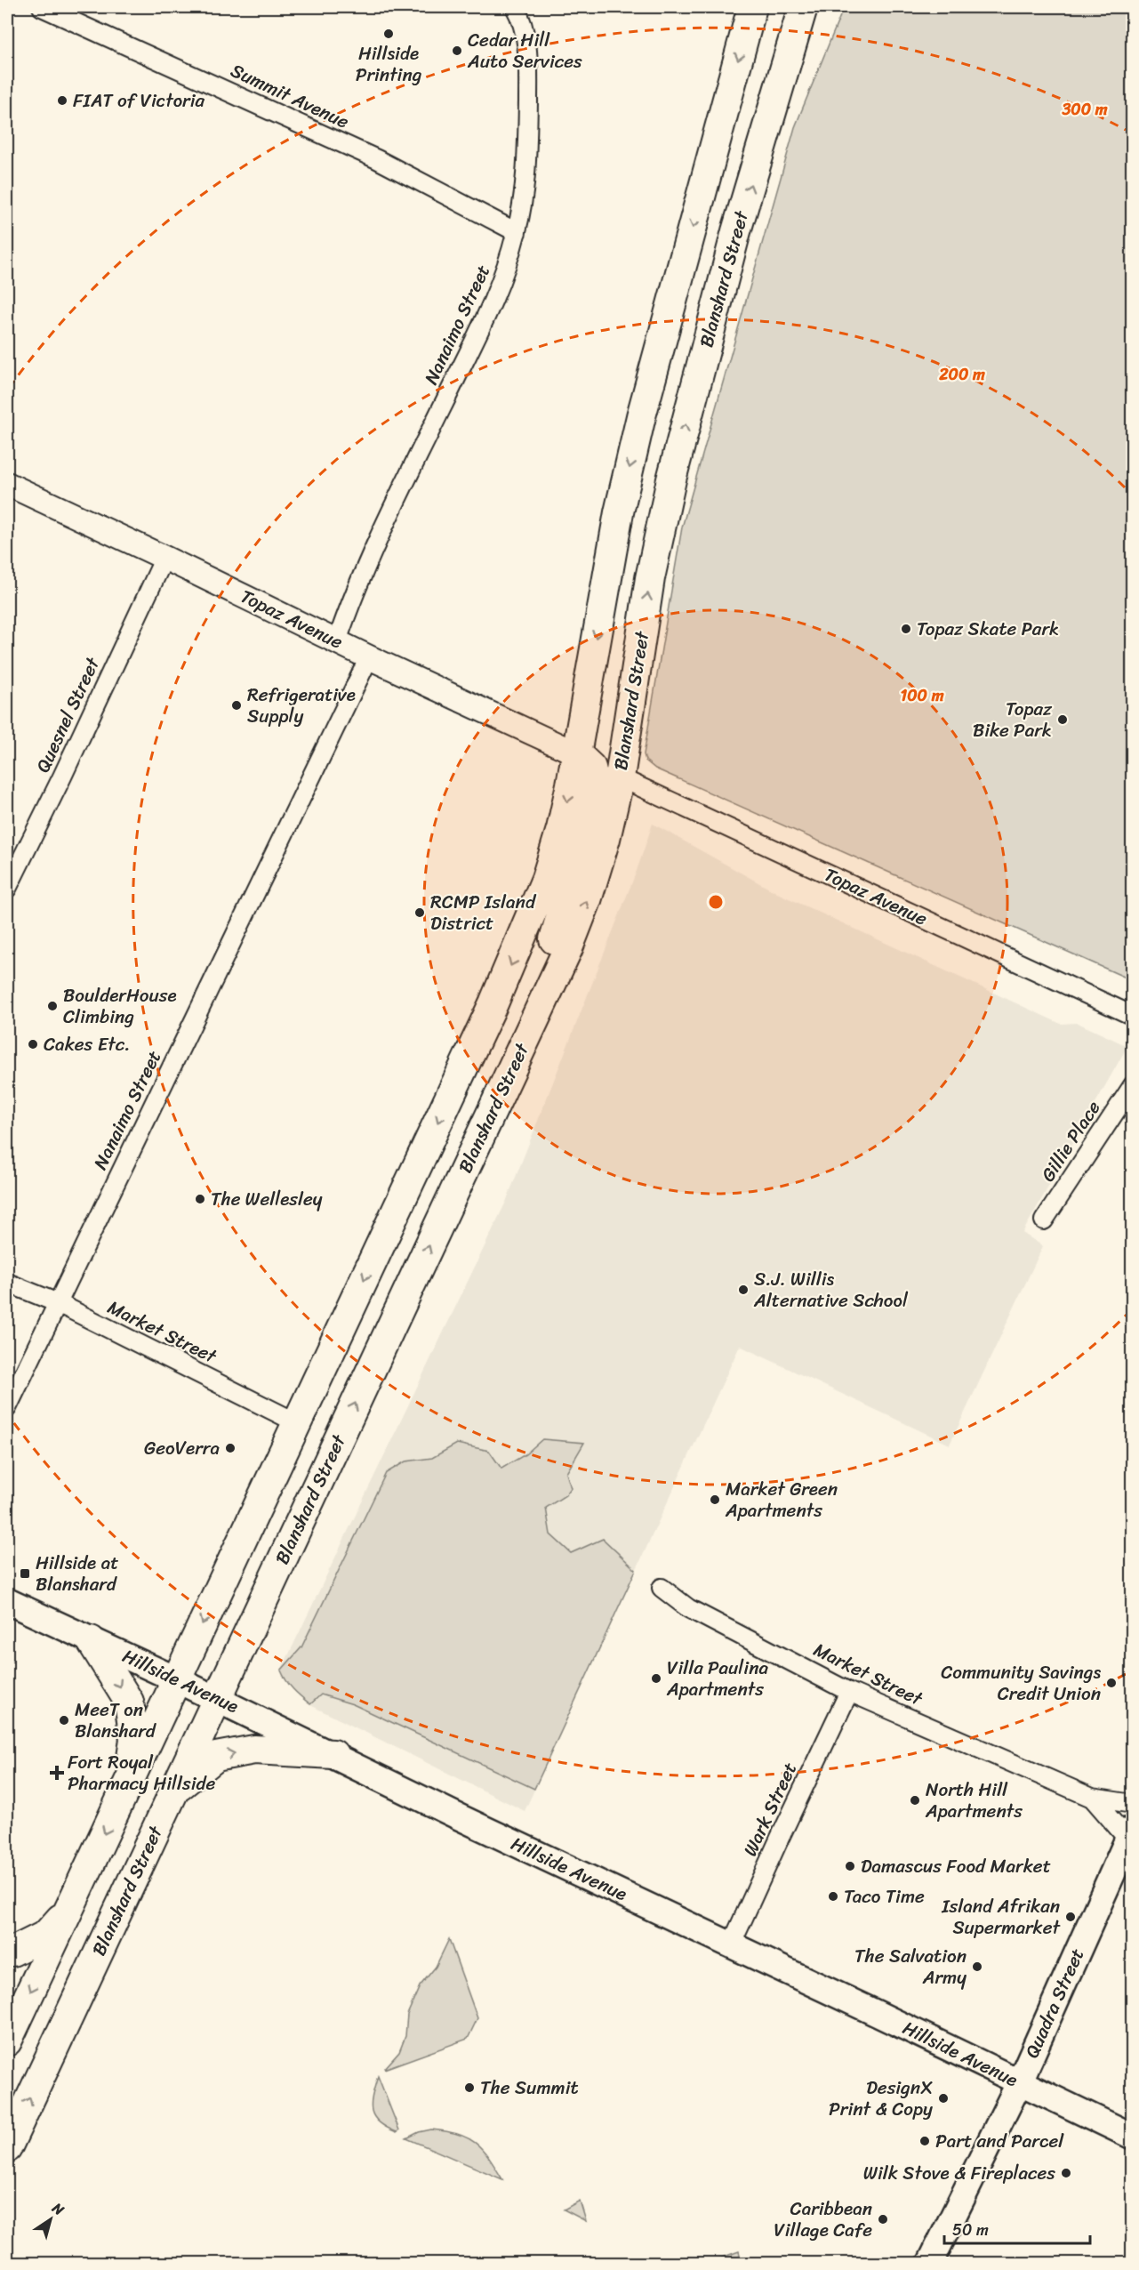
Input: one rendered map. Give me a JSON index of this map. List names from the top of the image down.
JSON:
{
  "streets": {
    "main road": ["Blanshard Street", "Hillside Avenue", "Quadra Street"],
    "street": [
      "Summit Avenue",
      "Nanaimo Street",
      "Topaz Avenue",
      "Quesnel Street",
      "Gillie Place",
      "Market Street",
      "Wark Street"
    ]
  },
  "crossings": [
    ["Summit Avenue", "Nanaimo Street"],
    ["Blanshard Street", "Topaz Avenue"],
    ["Blanshard Street", "Hillside Avenue"],
    ["Nanaimo Street", "Topaz Avenue"],
    ["Nanaimo Street", "Market Street"],
    ["Topaz Avenue", "Quesnel Street"],
    ["Market Street", "Wark Street"],
    ["Market Street", "Quadra Street"],
    ["Hillside Avenue", "Wark Street"],
    ["Hillside Avenue", "Quadra Street"]
  ],
  "places": {
    "other": [
      "Hillside Printing",
      "Cedar Hill Auto Services",
      "FIAT of Victoria",
      "Topaz Skate Park",
      "Refrigerative Supply",
      "Topaz Bike Park",
      "RCMP Island District",
      "BoulderHouse Climbing",
      "Cakes Etc.",
      "The Wellesley",
      "S.J. Willis Alternative School",
      "GeoVerra",
      "Market Green Apartments",
      "Villa Paulina Apartments",
      "Community Savings Credit Union",
      "MeeT on Blanshard",
      "North Hill Apartments",
      "Damascus Food Market",
      "Taco Time",
      "Island Afrikan Supermarket",
      "The Salvation Army",
      "The Summit",
      "DesignX Print & Copy",
      "Part and Parcel",
      "Wilk Stove & Fireplaces",
      "Caribbean Village Cafe"
    ],
    "transit": ["Hillside at Blanshard"],
    "health": ["Fort Royal Pharmacy Hillside"]
  },
  "scale_bar": "50 m",
  "north": "top right",
  "rings": ["300 m", "200 m", "100 m"]
}
